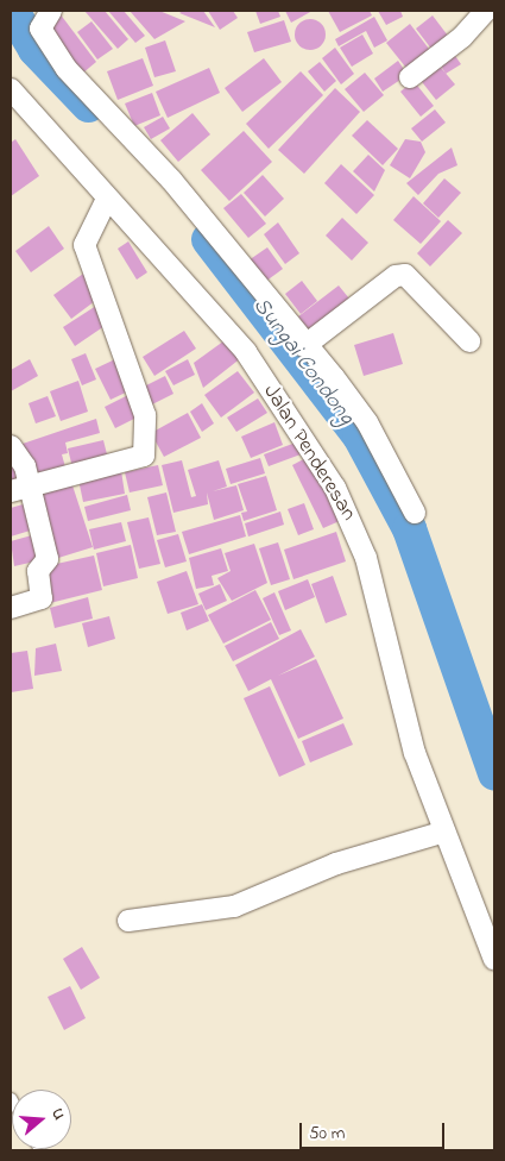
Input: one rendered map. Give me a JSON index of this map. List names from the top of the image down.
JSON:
{
  "streets": {
    "street": ["Jalan Penderesan"]
  },
  "water": ["Sungai Condong"],
  "scale_bar": "50 m",
  "north": "right"
}
